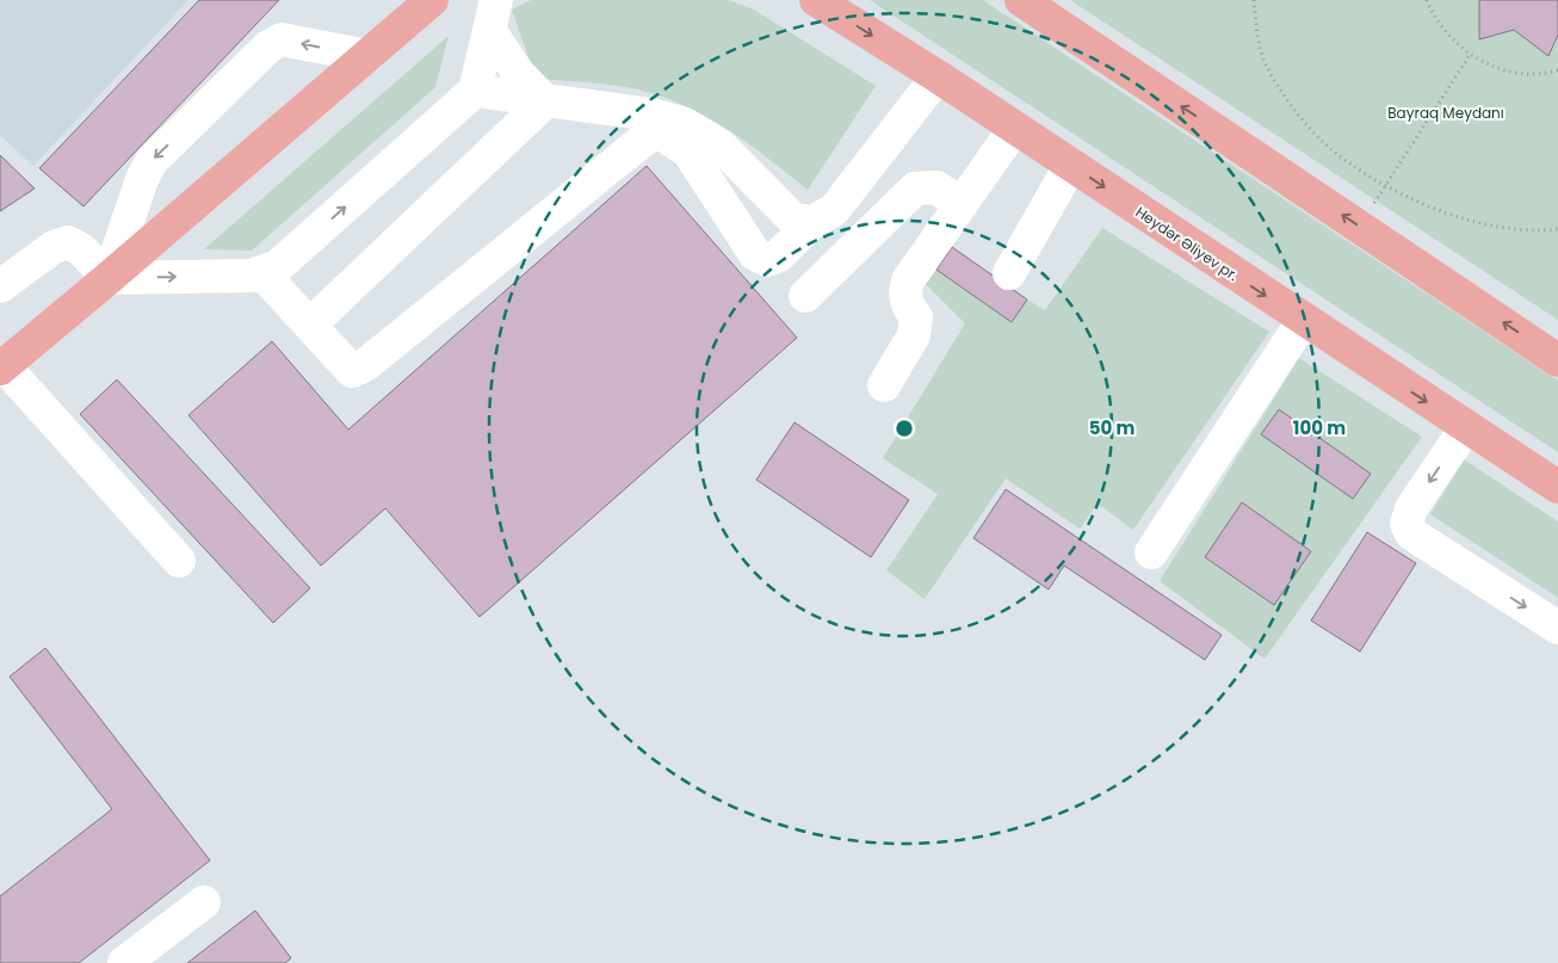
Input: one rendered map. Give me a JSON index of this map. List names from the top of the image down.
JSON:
{
  "streets": {
    "main road": ["Heydər Əliyev pr."]
  },
  "parks": ["Bayraq Meydanı"],
  "rings": ["50 m", "100 m"]
}
